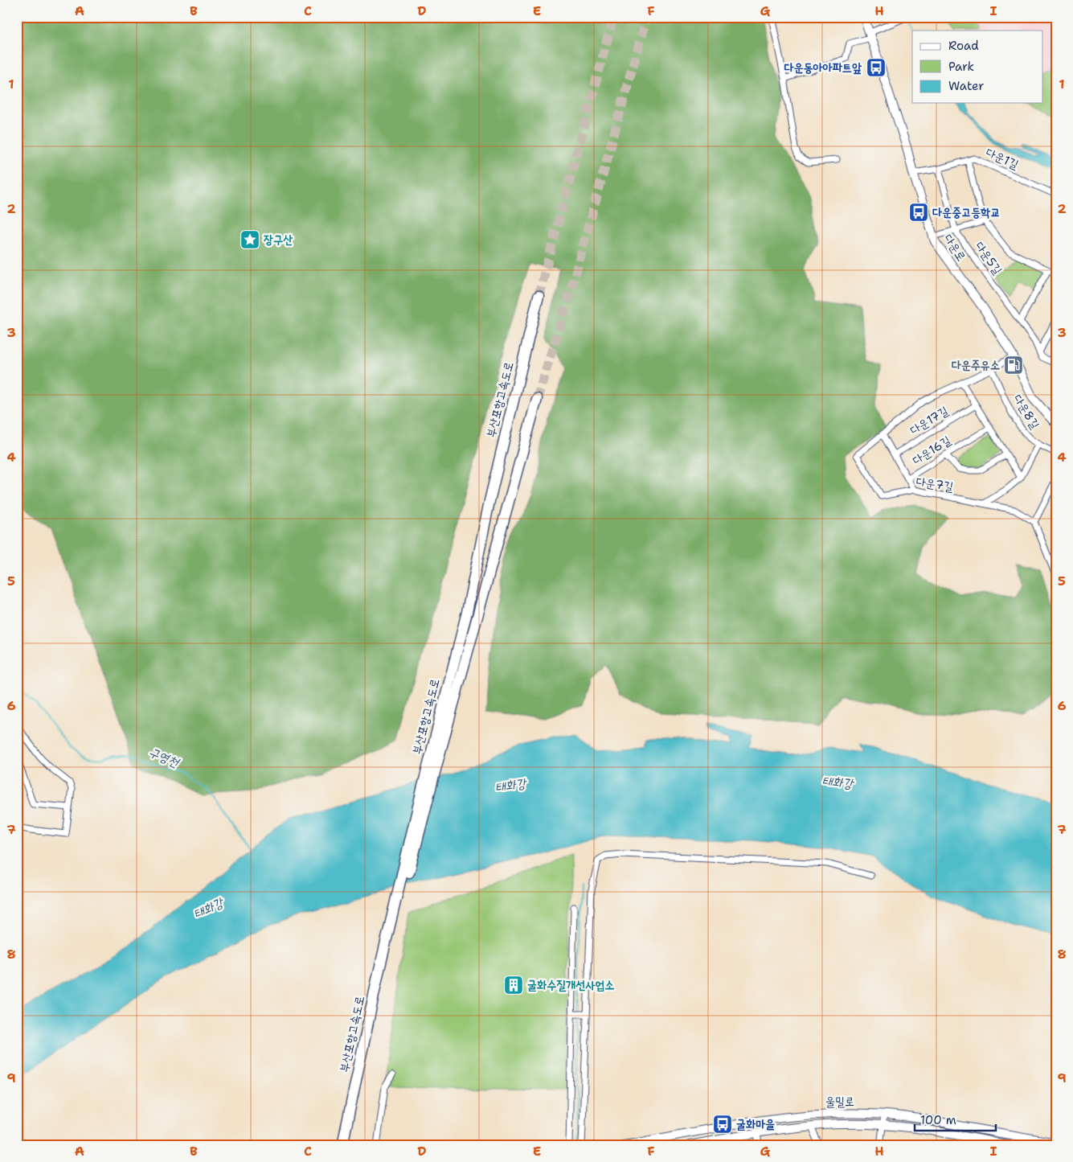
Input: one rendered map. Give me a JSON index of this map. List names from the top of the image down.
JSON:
{
  "streets": {
    "highway": ["부산포항고속도로"],
    "main road": ["다운로", "울밀로"],
    "street": [
      "다운1길",
      "다운5길",
      "다운8길",
      "다운17길",
      "다운16길",
      "다운7길"
    ]
  },
  "crossings": [
    ["다운1길", "다운로"],
    ["다운1길", "다운5길"],
    ["다운로", "다운7길"],
    ["다운8길", "다운7길"],
    ["다운17길", "다운16길"],
    ["다운16길", "다운7길"]
  ],
  "water": ["구영천", "태화강"],
  "places": {
    "bus stop": ["다운동아아파트앞", "다운중고등학교", "굴화마을"],
    "place": ["장구산"],
    "fuel station": ["다운주유소"],
    "building": ["굴화수질개선사업소"]
  },
  "legend": ["Road", "Park", "Water"],
  "scale_bar": "100 m",
  "grid": {
    "columns": [
      "A",
      "B",
      "C",
      "D",
      "E",
      "F",
      "G",
      "H",
      "I"
    ],
    "rows": [
      "1",
      "2",
      "3",
      "4",
      "5",
      "6",
      "7",
      "8",
      "9"
    ]
  }
}
